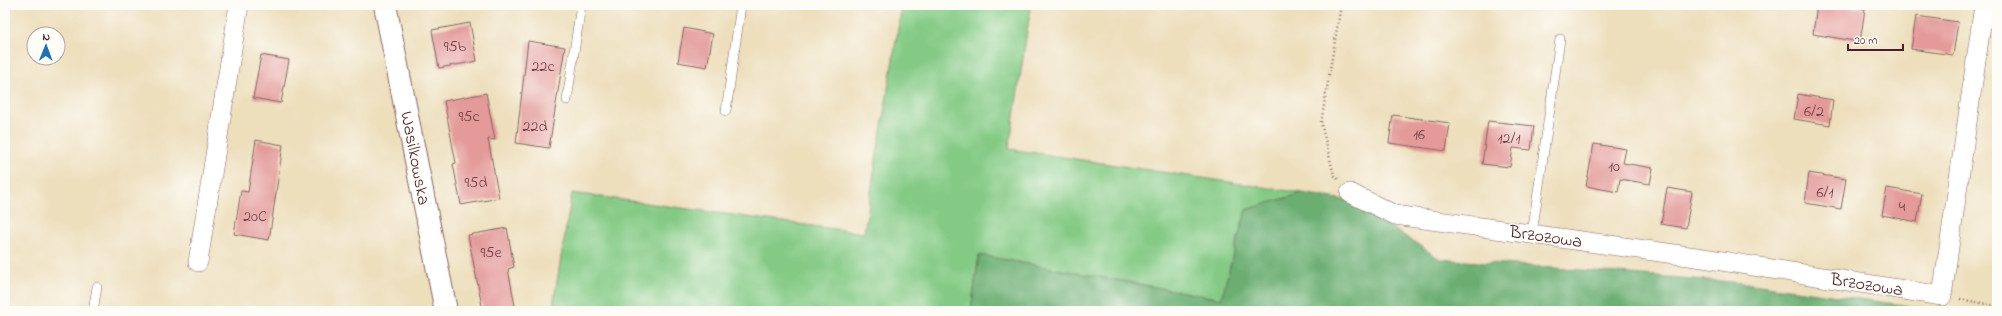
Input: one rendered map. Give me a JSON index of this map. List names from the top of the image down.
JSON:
{
  "streets": {
    "street": ["Wasilkowska", "Brzozowa"]
  },
  "house_numbers": [
    "95b",
    "22c",
    "6/2",
    "95c",
    "22d",
    "16",
    "12/1",
    "10",
    "95d",
    "6/1",
    "4",
    "20C",
    "95e"
  ],
  "scale_bar": "20 m",
  "north": "top"
}
